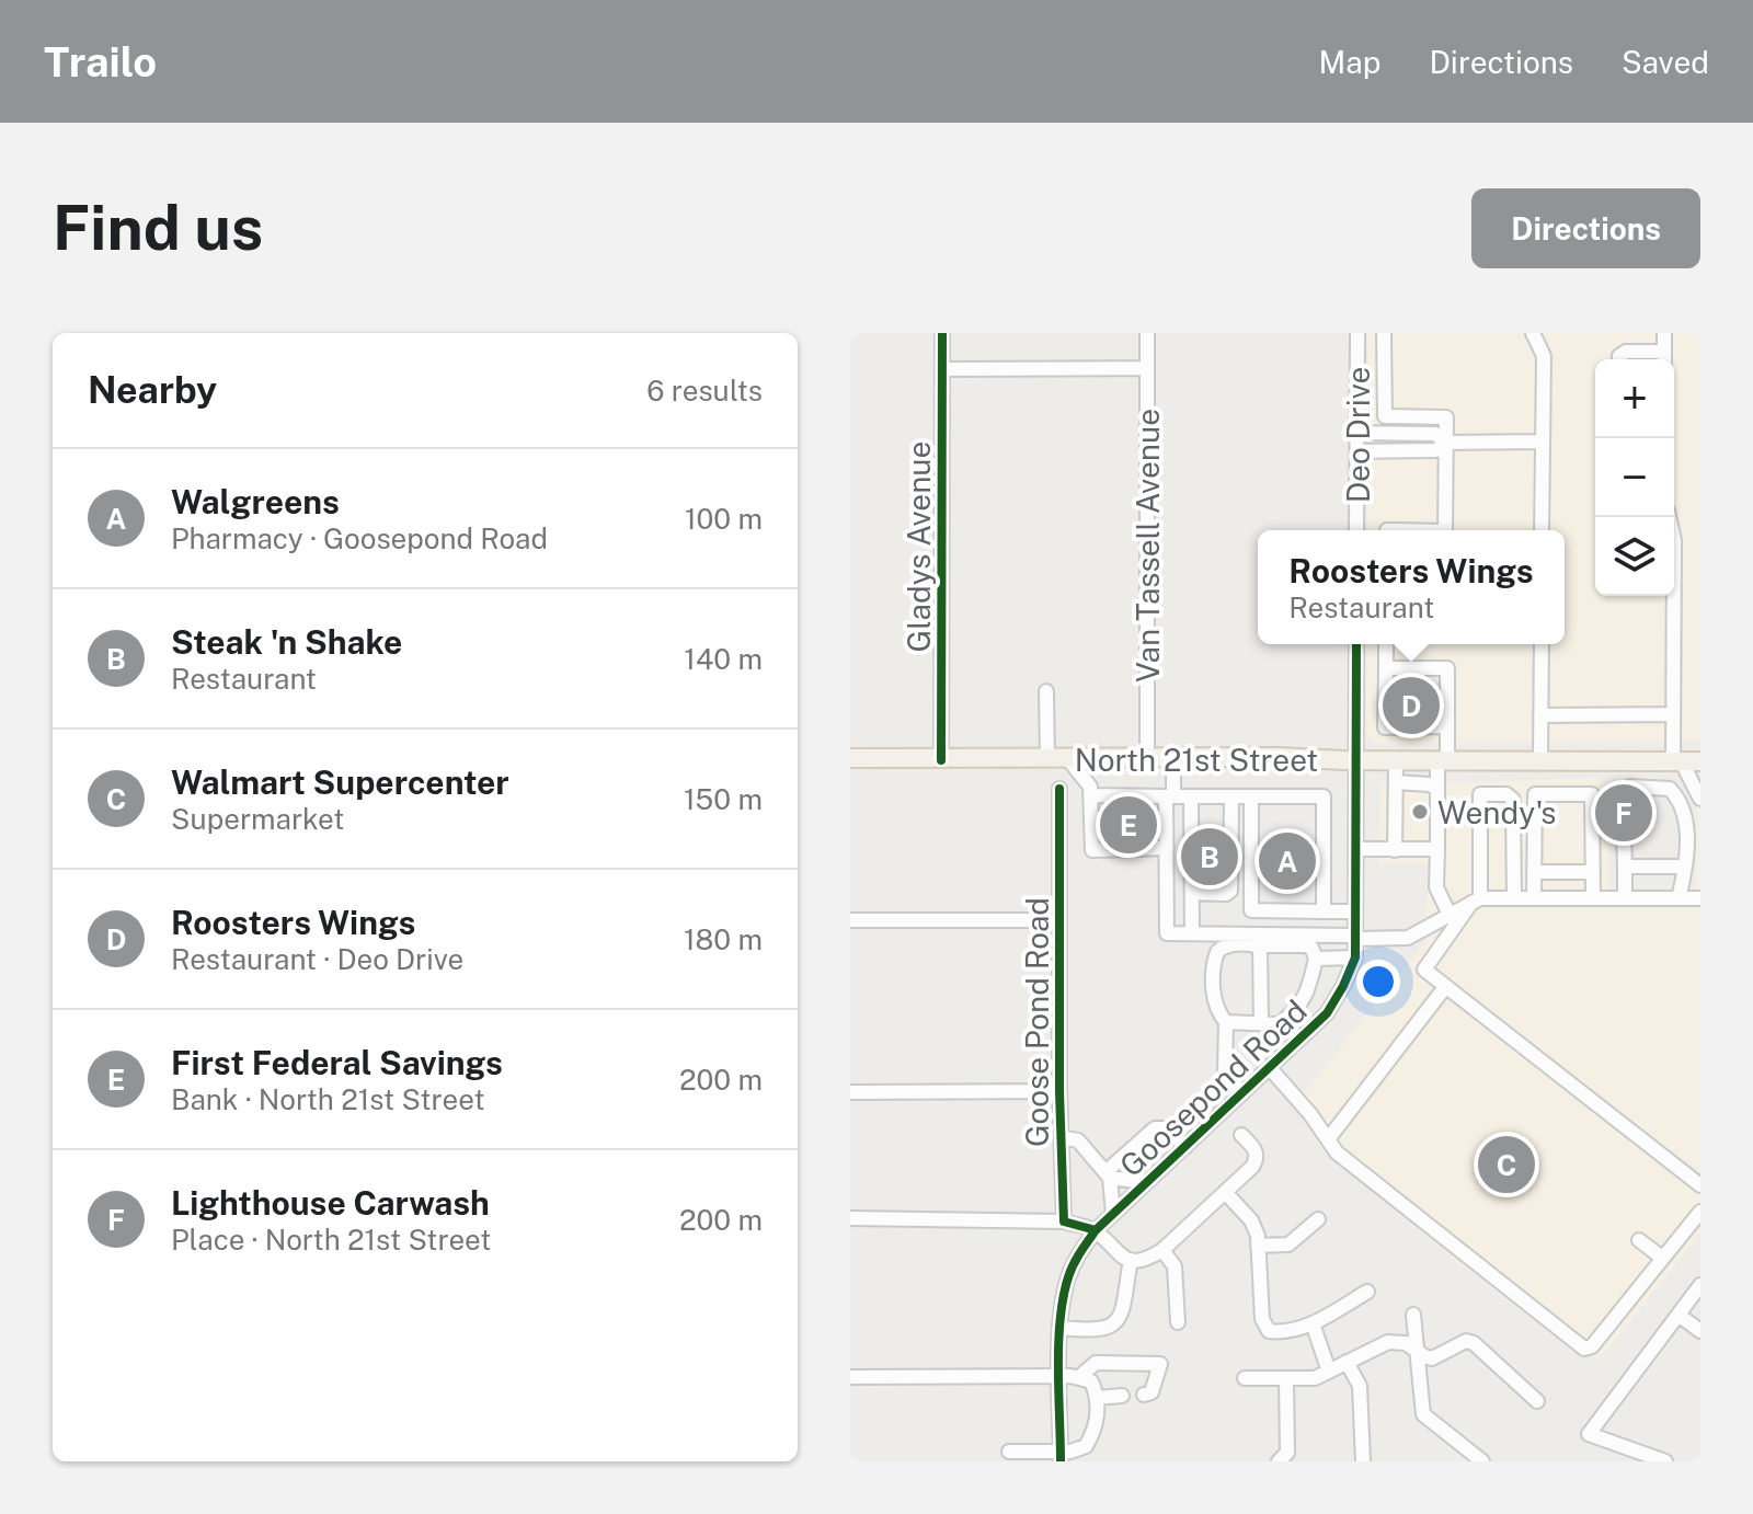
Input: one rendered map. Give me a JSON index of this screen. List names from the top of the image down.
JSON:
{
  "streets": {
    "main road": ["North 21st Street"],
    "street": [
      "Deo Drive",
      "Van Tassell Avenue",
      "Gladys Avenue",
      "Goose Pond Road",
      "Goosepond Road"
    ]
  },
  "crossings": [
    ["Van Tassell Avenue", "North 21st Street"],
    ["Gladys Avenue", "North 21st Street"],
    ["North 21st Street", "Goosepond Road"]
  ],
  "places": ["Wendy's"],
  "page": {
    "header": "Trailo",
    "nav": ["Map", "Directions", "Saved"],
    "buttons": "Directions",
    "title": "Find us",
    "heading": ["Nearby", "6 results"],
    "map_buttons": ["+", "−"],
    "list": [
      {
        "mark": "A",
        "name": "Walgreens",
        "note": "Pharmacy · Goosepond Road",
        "value": "100 m"
      },
      {
        "mark": "B",
        "name": "Steak 'n Shake",
        "note": "Restaurant",
        "value": "140 m"
      },
      {
        "mark": "C",
        "name": "Walmart Supercenter",
        "note": "Supermarket",
        "value": "150 m"
      },
      {
        "mark": "D",
        "name": "Roosters Wings",
        "note": "Restaurant · Deo Drive",
        "value": "180 m"
      },
      {
        "mark": "E",
        "name": "First Federal Savings",
        "note": "Bank · North 21st Street",
        "value": "200 m"
      },
      {
        "mark": "F",
        "name": "Lighthouse Carwash",
        "note": "Place · North 21st Street",
        "value": "200 m"
      }
    ],
    "popup": ["Roosters Wings", "Restaurant"],
    "pins": [
      "D",
      "F",
      "E",
      "B",
      "A",
      "C"
    ]
  }
}
